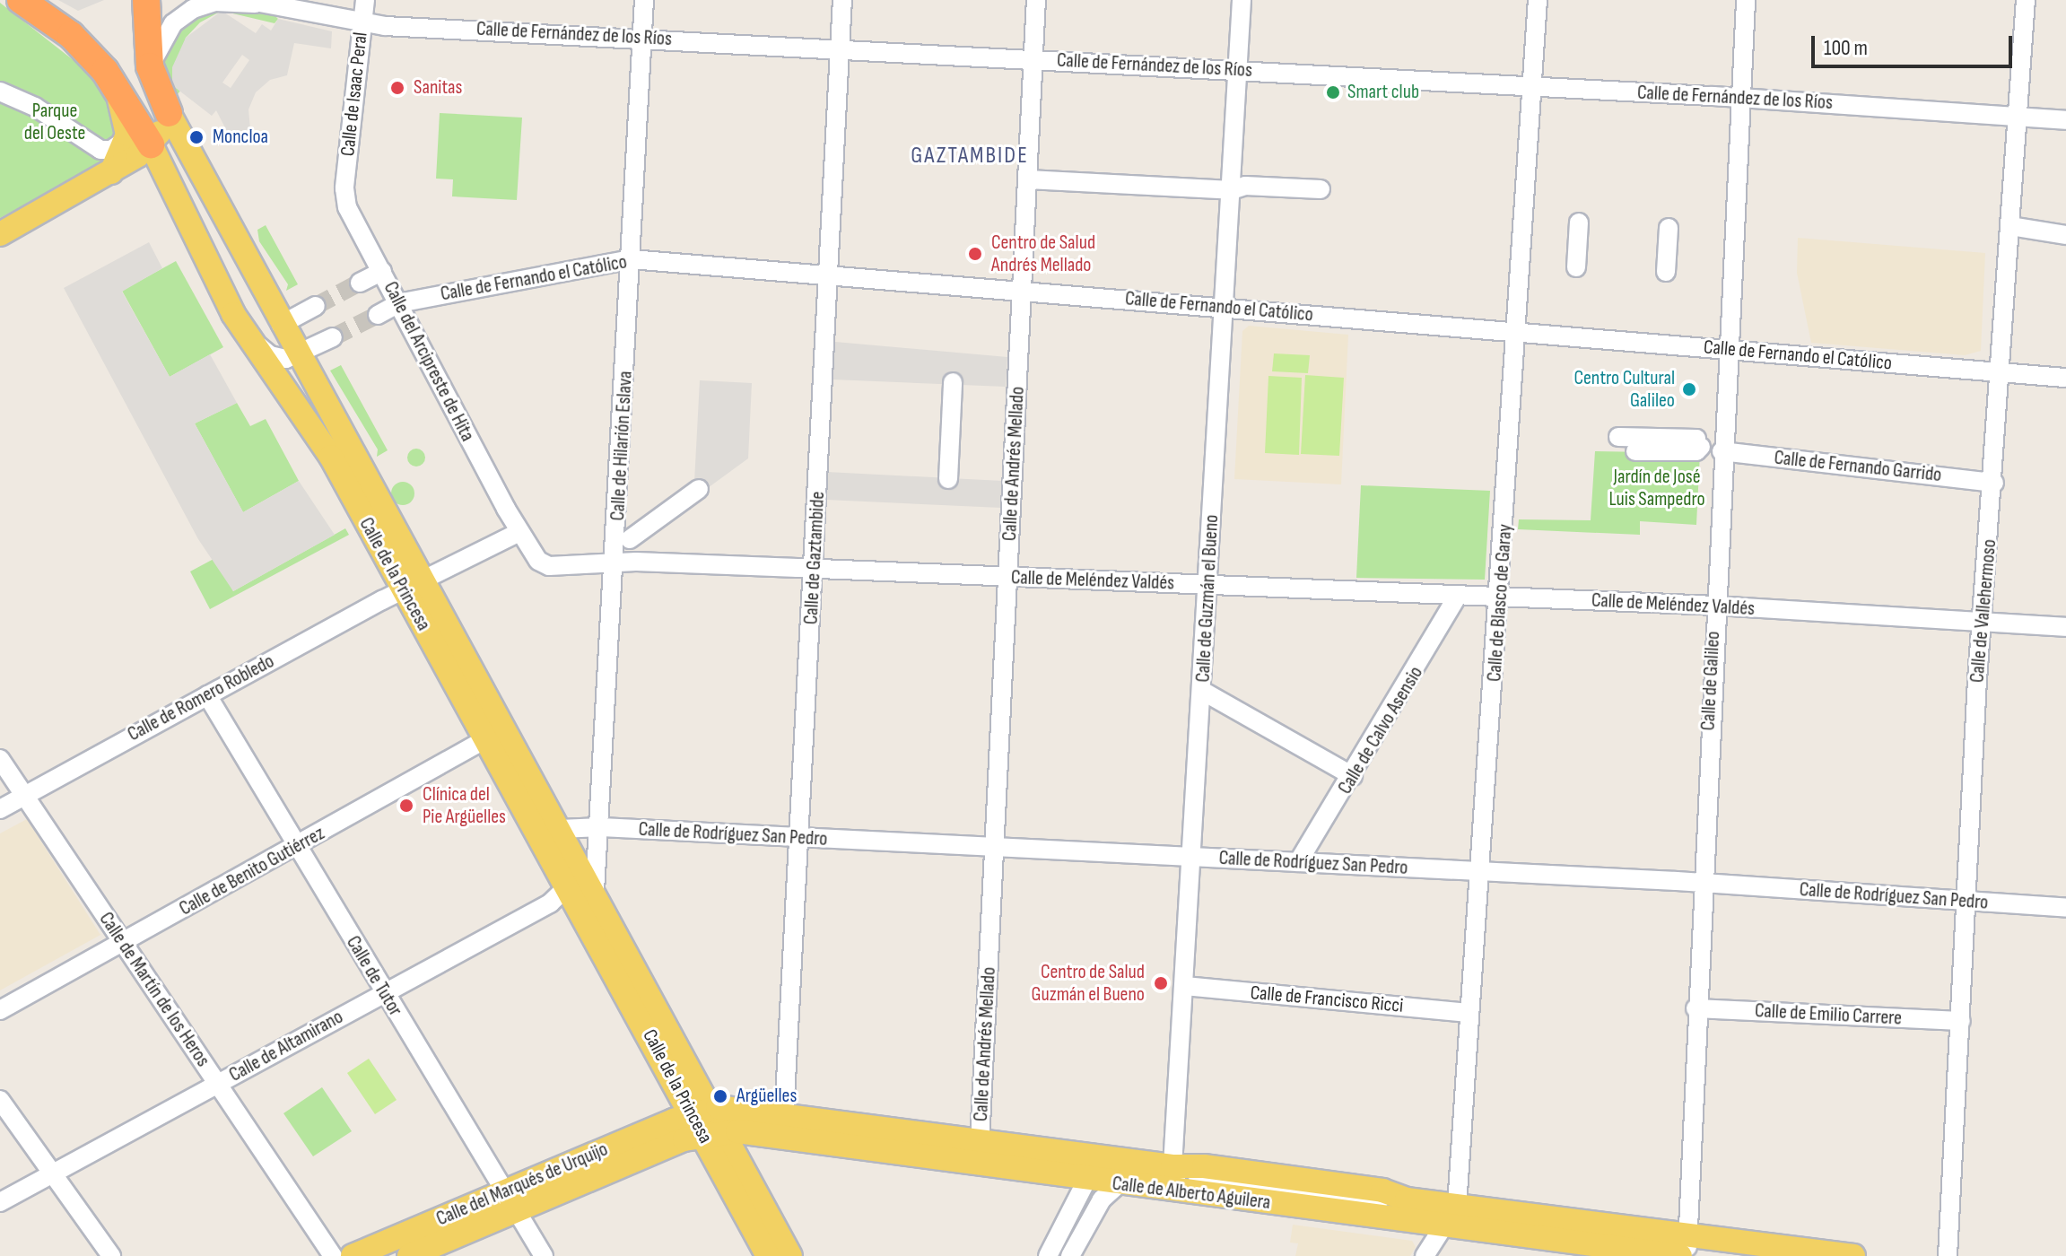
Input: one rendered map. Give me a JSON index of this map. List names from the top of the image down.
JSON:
{
  "streets": {
    "highway": ["Calle de la Princesa"],
    "main road": ["Calle del Marqués de Urquijo", "Calle de Alberto Aguilera"],
    "street": [
      "Calle de Fernández de los Ríos",
      "Calle de Isaac Peral",
      "Calle de Fernando el Católico",
      "Calle del Arcipreste de Hita",
      "Calle de Hilarión Eslava",
      "Calle de Andrés Mellado",
      "Calle de Fernando Garrido",
      "Calle de Gaztambide",
      "Calle de Meléndez Valdés",
      "Calle de Guzmán el Bueno",
      "Calle de Blasco de Garay",
      "Calle de Vallehermoso",
      "Calle de Galileo",
      "Calle de Romero Robledo",
      "Calle de Calvo Asensio",
      "Calle de Rodríguez San Pedro",
      "Calle de Benito Gutiérrez",
      "Calle de Tutor",
      "Calle de Martín de los Heros",
      "Calle de Francisco Ricci",
      "Calle de Emilio Carrere",
      "Calle de Altamirano"
    ]
  },
  "crossings": [
    ["Calle de Fernández de los Ríos", "Calle de Isaac Peral"],
    ["Calle de Fernández de los Ríos", "Calle de Hilarión Eslava"],
    ["Calle de Fernández de los Ríos", "Calle de Andrés Mellado"],
    ["Calle de Fernández de los Ríos", "Calle de Gaztambide"],
    ["Calle de Fernández de los Ríos", "Calle de la Princesa"],
    ["Calle de Fernández de los Ríos", "Calle de Guzmán el Bueno"],
    ["Calle de Fernández de los Ríos", "Calle de Blasco de Garay"],
    ["Calle de Fernández de los Ríos", "Calle de Vallehermoso"],
    ["Calle de Fernández de los Ríos", "Calle de Galileo"],
    ["Calle de Isaac Peral", "Calle del Arcipreste de Hita"],
    ["Calle de Fernando el Católico", "Calle del Arcipreste de Hita"],
    ["Calle de Fernando el Católico", "Calle de Hilarión Eslava"],
    ["Calle de Fernando el Católico", "Calle de Andrés Mellado"],
    ["Calle de Fernando el Católico", "Calle de Gaztambide"],
    ["Calle de Fernando el Católico", "Calle de Guzmán el Bueno"],
    ["Calle de Fernando el Católico", "Calle de Blasco de Garay"],
    ["Calle de Fernando el Católico", "Calle de Vallehermoso"],
    ["Calle de Fernando el Católico", "Calle de Galileo"],
    ["Calle del Arcipreste de Hita", "Calle de Meléndez Valdés"],
    ["Calle de Hilarión Eslava", "Calle de la Princesa"],
    ["Calle de Hilarión Eslava", "Calle de Meléndez Valdés"],
    ["Calle de Hilarión Eslava", "Calle de Rodríguez San Pedro"],
    ["Calle de Andrés Mellado", "Calle de Meléndez Valdés"],
    ["Calle de Andrés Mellado", "Calle de Rodríguez San Pedro"],
    ["Calle de Andrés Mellado", "Calle de Alberto Aguilera"],
    ["Calle de Fernando Garrido", "Calle de Vallehermoso"],
    ["Calle de Fernando Garrido", "Calle de Galileo"],
    ["Calle de Gaztambide", "Calle de Meléndez Valdés"],
    ["Calle de Gaztambide", "Calle de Rodríguez San Pedro"],
    ["Calle de Gaztambide", "Calle de Alberto Aguilera"],
    ["Calle de la Princesa", "Calle de Romero Robledo"],
    ["Calle de la Princesa", "Calle de Rodríguez San Pedro"],
    ["Calle de la Princesa", "Calle de Benito Gutiérrez"],
    ["Calle de la Princesa", "Calle de Altamirano"],
    ["Calle de la Princesa", "Calle del Marqués de Urquijo"],
    ["Calle de la Princesa", "Calle de Alberto Aguilera"],
    ["Calle de Meléndez Valdés", "Calle de Guzmán el Bueno"],
    ["Calle de Meléndez Valdés", "Calle de Blasco de Garay"],
    ["Calle de Meléndez Valdés", "Calle de Vallehermoso"],
    ["Calle de Meléndez Valdés", "Calle de Galileo"],
    ["Calle de Meléndez Valdés", "Calle de Calvo Asensio"],
    ["Calle de Guzmán el Bueno", "Calle de Rodríguez San Pedro"],
    ["Calle de Guzmán el Bueno", "Calle de Francisco Ricci"],
    ["Calle de Guzmán el Bueno", "Calle de Alberto Aguilera"],
    ["Calle de Blasco de Garay", "Calle de Rodríguez San Pedro"],
    ["Calle de Blasco de Garay", "Calle de Francisco Ricci"],
    ["Calle de Blasco de Garay", "Calle de Alberto Aguilera"],
    ["Calle de Vallehermoso", "Calle de Rodríguez San Pedro"],
    ["Calle de Vallehermoso", "Calle de Emilio Carrere"],
    ["Calle de Galileo", "Calle de Rodríguez San Pedro"],
    ["Calle de Galileo", "Calle de Emilio Carrere"],
    ["Calle de Galileo", "Calle de Alberto Aguilera"],
    ["Calle de Romero Robledo", "Calle de Tutor"],
    ["Calle de Romero Robledo", "Calle de Martín de los Heros"],
    ["Calle de Calvo Asensio", "Calle de Rodríguez San Pedro"],
    ["Calle de Benito Gutiérrez", "Calle de Tutor"],
    ["Calle de Benito Gutiérrez", "Calle de Martín de los Heros"],
    ["Calle de Tutor", "Calle de Altamirano"],
    ["Calle de Tutor", "Calle del Marqués de Urquijo"],
    ["Calle de Martín de los Heros", "Calle de Altamirano"],
    ["Calle del Marqués de Urquijo", "Calle de Alberto Aguilera"]
  ],
  "districts": ["GAZTAMBIDE"],
  "parks": ["Parque del Oeste", "Jardín de José Luis Sampedro"],
  "places": [
    "Sanitas",
    "Smart club",
    "Moncloa",
    "Centro de Salud Andrés Mellado",
    "Centro Cultural Galileo",
    "Clínica del Pie Argüelles",
    "Centro de Salud Guzmán el Bueno",
    "Argüelles"
  ],
  "scale_bar": "100 m"
}
